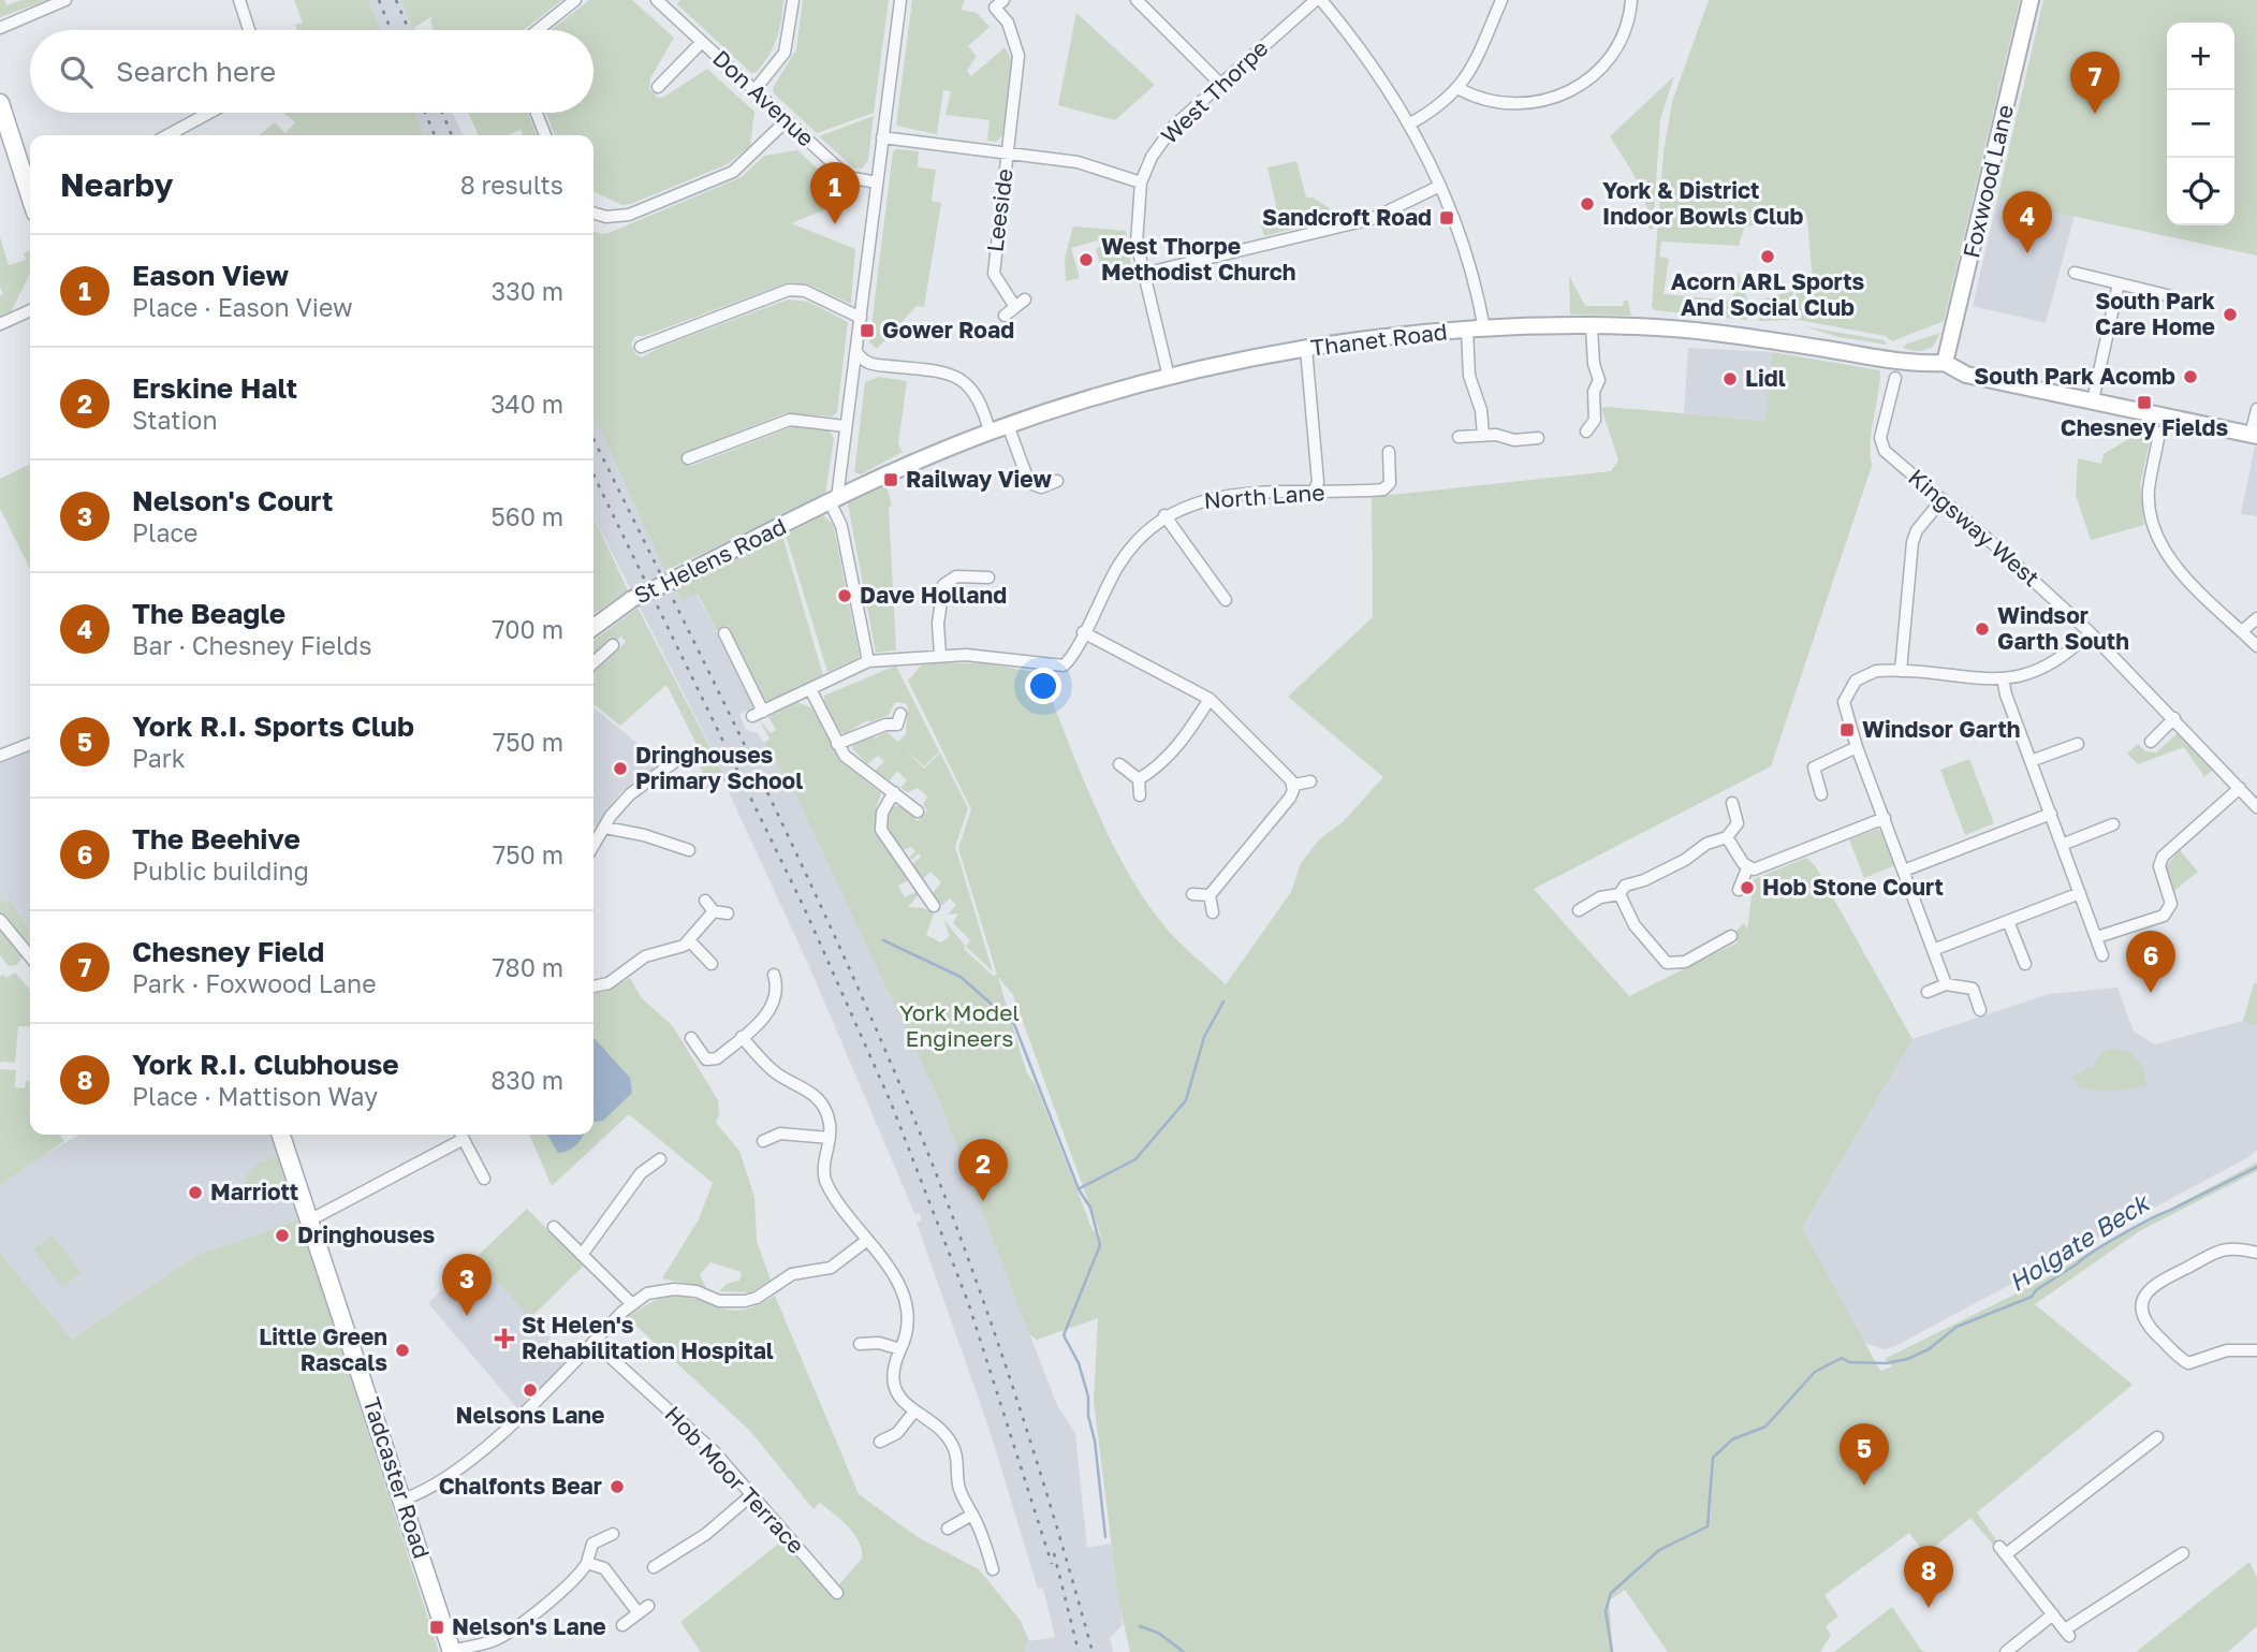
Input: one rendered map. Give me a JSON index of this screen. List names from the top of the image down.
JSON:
{
  "streets": {
    "main road": ["Tadcaster Road"],
    "street": [
      "West Thorpe",
      "Don Avenue",
      "Foxwood Lane",
      "Leeside",
      "Thanet Road",
      "North Lane",
      "Kingsway West",
      "St Helens Road",
      "Hob Moor Terrace"
    ]
  },
  "crossings": [
    ["West Thorpe", "Leeside"],
    ["West Thorpe", "Thanet Road"],
    ["Foxwood Lane", "Thanet Road"],
    ["Thanet Road", "St Helens Road"]
  ],
  "water": ["Holgate Beck"],
  "parks": ["York Model Engineers"],
  "places": {
    "other": [
      "York & District Indoor Bowls Club",
      "Acorn ARL Sports And Social Club",
      "West Thorpe Methodist Church",
      "South Park Care Home",
      "South Park Acomb",
      "Lidl",
      "Dave Holland",
      "Windsor Garth South",
      "Dringhouses Primary School",
      "Hob Stone Court",
      "Marriott",
      "Dringhouses",
      "Little Green Rascals",
      "Nelsons Lane",
      "Chalfonts Bear"
    ],
    "transit": [
      "Sandcroft Road",
      "Gower Road",
      "Chesney Fields",
      "Railway View",
      "Windsor Garth",
      "Nelson's Lane"
    ],
    "health": ["St Helen's Rehabilitation Hospital"]
  },
  "page": {
    "map_buttons": ["+", "−"],
    "search": "Search here",
    "pins": [
      "7",
      "1",
      "4",
      "6",
      "2",
      "3",
      "5",
      "8"
    ],
    "heading": ["Nearby", "8 results"],
    "list": [
      {
        "mark": "1",
        "name": "Eason View",
        "note": "Place · Eason View",
        "value": "330 m"
      },
      {
        "mark": "2",
        "name": "Erskine Halt",
        "note": "Station",
        "value": "340 m"
      },
      {
        "mark": "3",
        "name": "Nelson's Court",
        "note": "Place",
        "value": "560 m"
      },
      {
        "mark": "4",
        "name": "The Beagle",
        "note": "Bar · Chesney Fields",
        "value": "700 m"
      },
      {
        "mark": "5",
        "name": "York R.I. Sports Club",
        "note": "Park",
        "value": "750 m"
      },
      {
        "mark": "6",
        "name": "The Beehive",
        "note": "Public building",
        "value": "750 m"
      },
      {
        "mark": "7",
        "name": "Chesney Field",
        "note": "Park · Foxwood Lane",
        "value": "780 m"
      },
      {
        "mark": "8",
        "name": "York R.I. Clubhouse",
        "note": "Place · Mattison Way",
        "value": "830 m"
      }
    ]
  }
}
